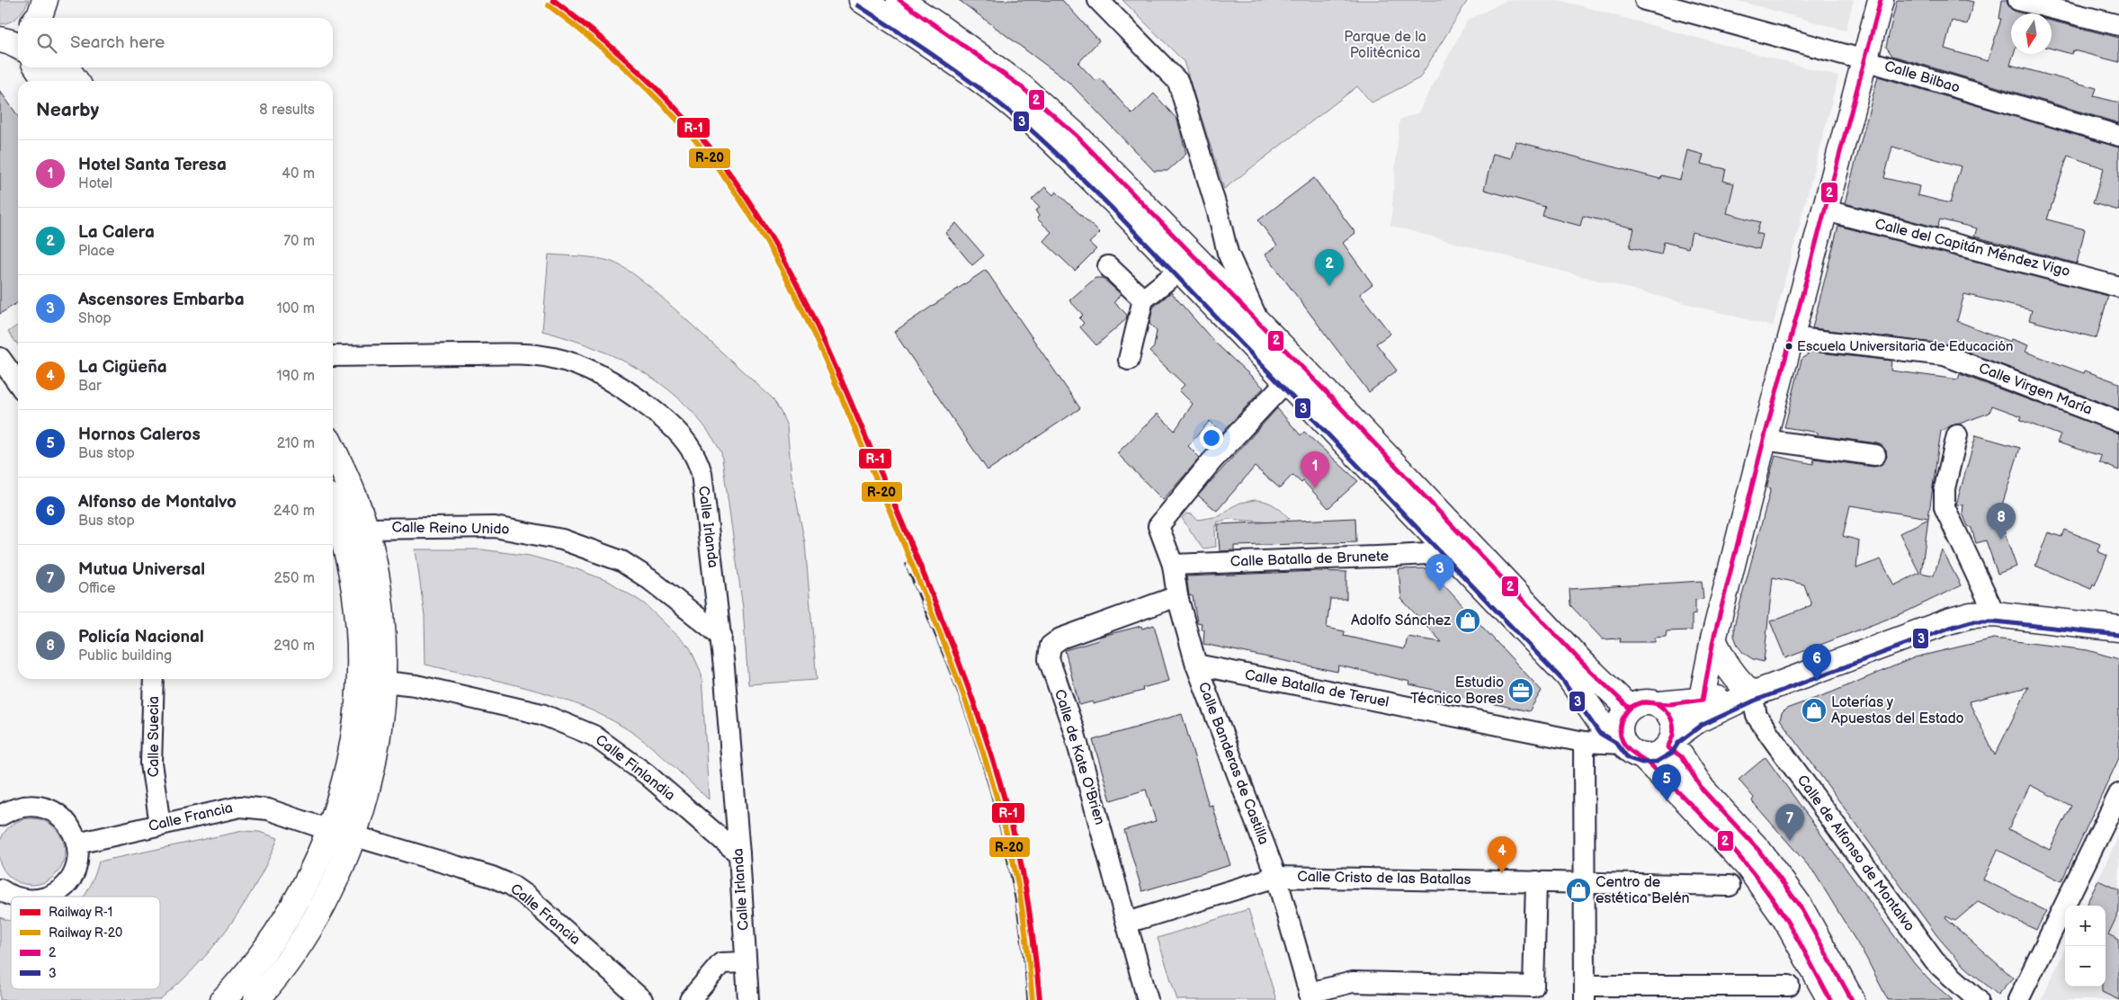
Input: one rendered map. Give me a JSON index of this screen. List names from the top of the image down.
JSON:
{
  "streets": {
    "street": [
      "Calle Bilbao",
      "Calle del Capitán Méndez Vigo",
      "Calle Virgen María",
      "Calle Irlanda",
      "Calle Reino Unido",
      "Calle Batalla de Brunete",
      "Calle Batalla de Teruel",
      "Calle Suecia",
      "Calle de Kate O'Brien",
      "Calle Banderas de Castilla",
      "Calle Finlandia",
      "Calle Francia",
      "Calle de Alfonso de Montalvo",
      "Calle Cristo de las Batallas"
    ]
  },
  "crossings": [
    ["Calle Irlanda", "Calle Reino Unido"],
    ["Calle Irlanda", "Calle Finlandia"],
    ["Calle Batalla de Brunete", "Calle Banderas de Castilla"],
    ["Calle Batalla de Teruel", "Calle Banderas de Castilla"],
    ["Calle Suecia", "Calle Francia"],
    ["Calle de Kate O'Brien", "Calle Banderas de Castilla"],
    ["Calle de Kate O'Brien", "Calle Cristo de las Batallas"],
    ["Calle Banderas de Castilla", "Calle Cristo de las Batallas"]
  ],
  "parks": ["Parque de la Politécnica"],
  "places": {
    "other": ["Escuela Universitaria de Educación"],
    "shop": ["Adolfo Sánchez", "Loterías y Apuestas del Estado", "Centro de estética Belén"],
    "office": ["Estudio Técnico Bores"]
  },
  "lines": [
    "rail line R-1",
    "transit line 2",
    "rail line R-20",
    "transit line 3"
  ],
  "legend": [
    "Railway R-1",
    "Railway R-20",
    "2",
    "3"
  ],
  "north": "bottom",
  "page": {
    "search": "Search here",
    "heading": ["Nearby", "8 results"],
    "list": [
      {
        "mark": "1",
        "name": "Hotel Santa Teresa",
        "note": "Hotel",
        "value": "40 m"
      },
      {
        "mark": "2",
        "name": "La Calera",
        "note": "Place",
        "value": "70 m"
      },
      {
        "mark": "3",
        "name": "Ascensores Embarba",
        "note": "Shop",
        "value": "100 m"
      },
      {
        "mark": "4",
        "name": "La Cigüeña",
        "note": "Bar",
        "value": "190 m"
      },
      {
        "mark": "5",
        "name": "Hornos Caleros",
        "note": "Bus stop",
        "value": "210 m"
      },
      {
        "mark": "6",
        "name": "Alfonso de Montalvo",
        "note": "Bus stop",
        "value": "240 m"
      },
      {
        "mark": "7",
        "name": "Mutua Universal",
        "note": "Office",
        "value": "250 m"
      },
      {
        "mark": "8",
        "name": "Policía Nacional",
        "note": "Public building",
        "value": "290 m"
      }
    ],
    "pins": [
      "2",
      "1",
      "8",
      "3",
      "6",
      "5",
      "7",
      "4"
    ],
    "map_buttons": ["+", "−"]
  }
}
